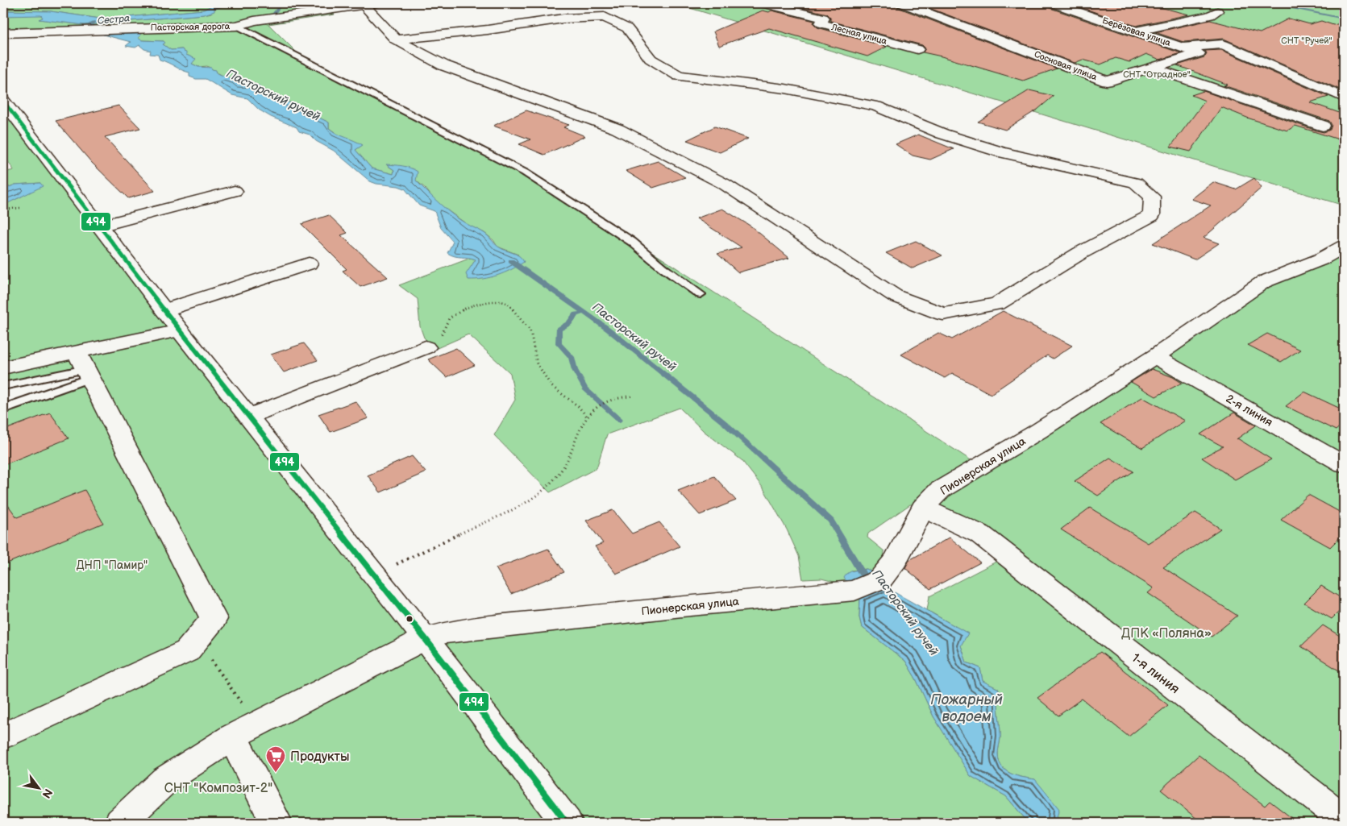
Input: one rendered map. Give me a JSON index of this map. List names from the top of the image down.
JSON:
{
  "streets": {
    "street": [
      "Пасторская дорога",
      "Берёзовая улица",
      "Лесная улица",
      "Сосновая улица",
      "2-я линия",
      "Пионерская улица",
      "1-я линия"
    ]
  },
  "crossings": [
    ["Берёзовая улица", "Сосновая улица"],
    ["2-я линия", "Пионерская улица"],
    ["Пионерская улица", "1-я линия"]
  ],
  "water": ["Сестра", "Пасторский ручей", "Пожарный водоем"],
  "parks": [
    "СНТ \"Ручей\"",
    "СНТ \"Отрадное\"",
    "ДНП \"Памир\"",
    "ДПК «Поляна»",
    "СНТ \"Композит-2\""
  ],
  "places": {
    "supermarket": ["Продукты"]
  },
  "lines": ["transit line 494"],
  "north": "bottom right"
}
